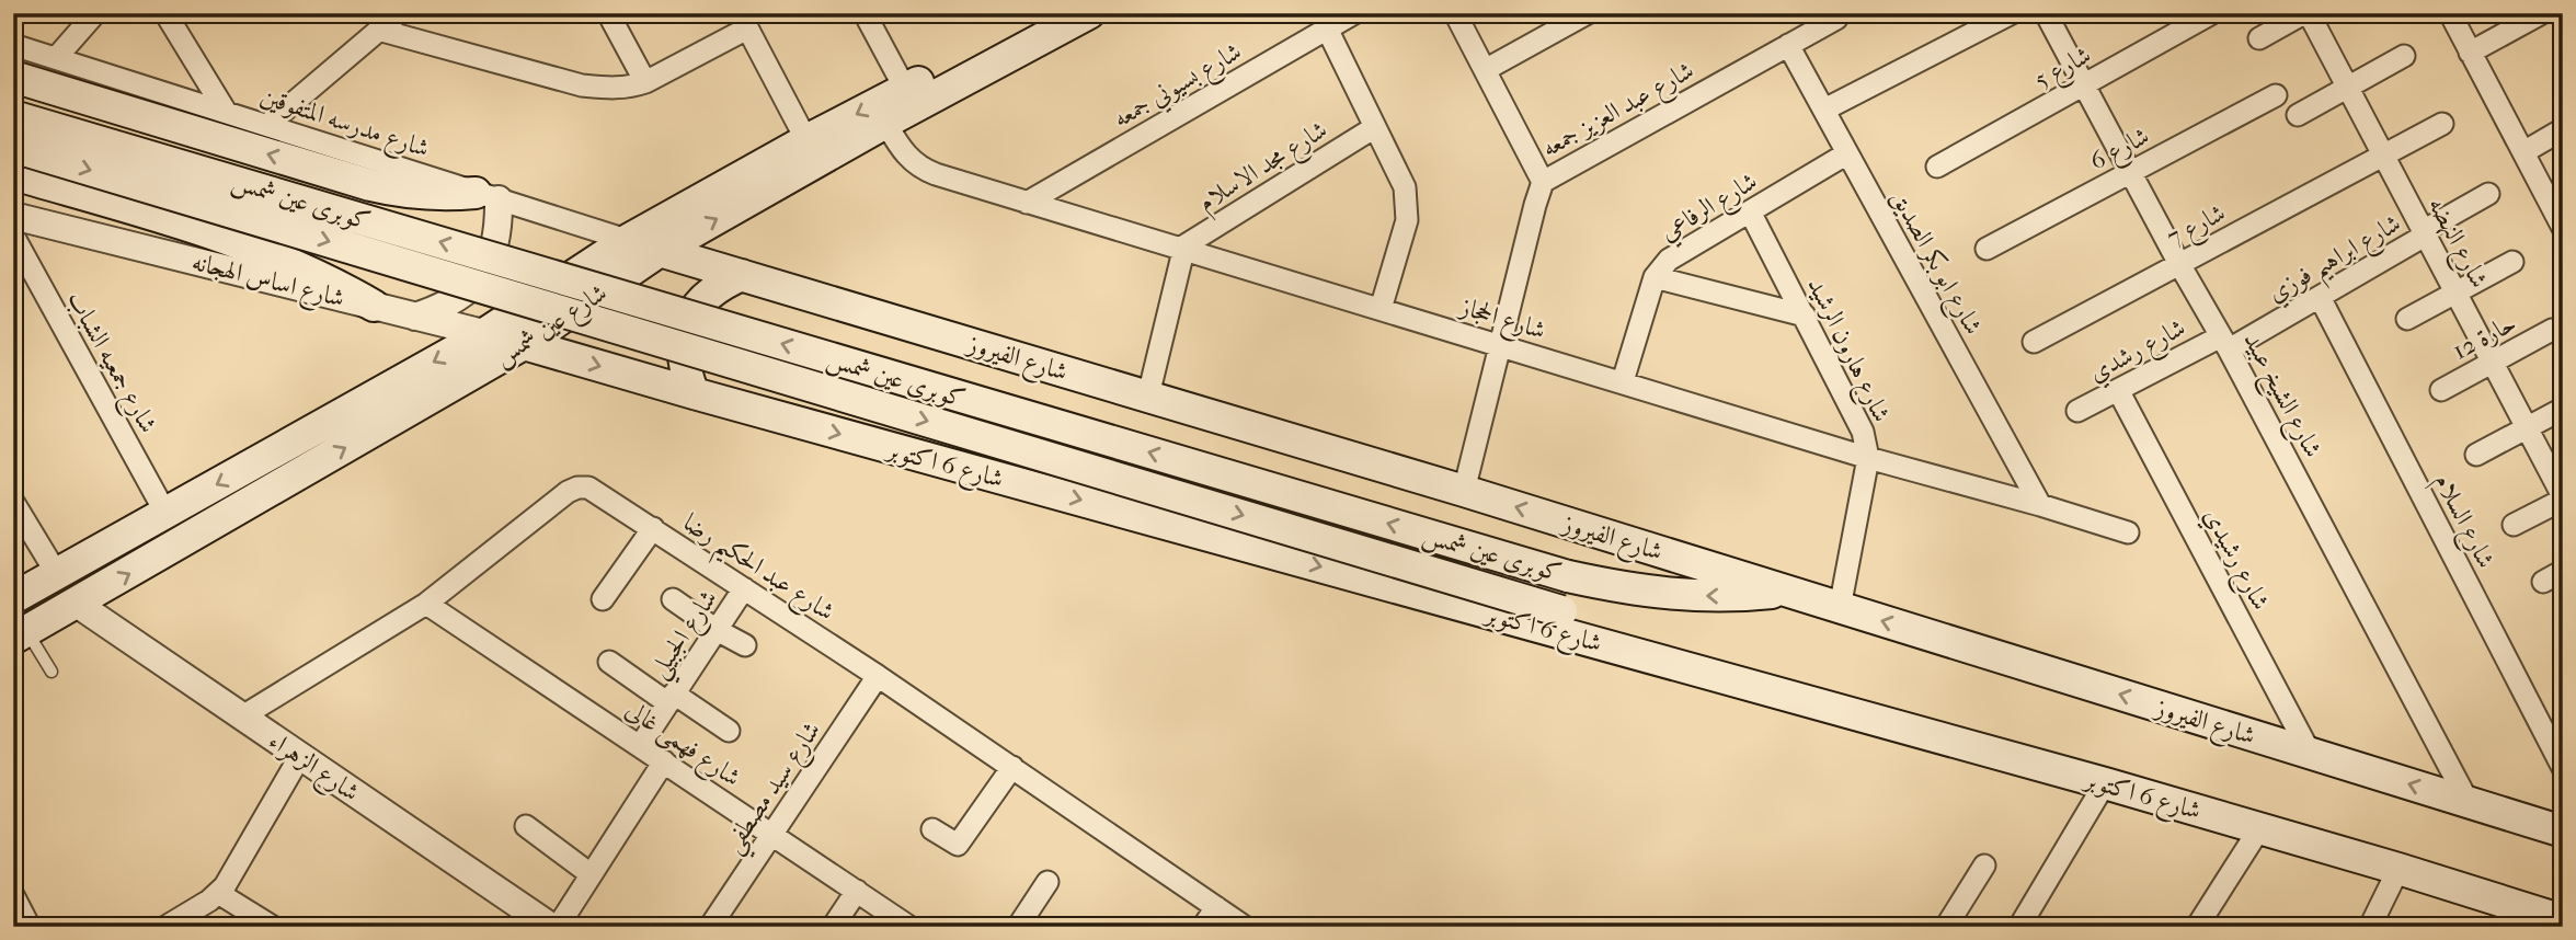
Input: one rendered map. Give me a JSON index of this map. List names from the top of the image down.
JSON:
{
  "streets": {
    "main road": [
      "كوبرى عين شمس",
      "شارع عين شمس",
      "شارع الفيروز",
      "شارع 6 اكتوبر"
    ],
    "street": [
      "شارع 5",
      "شارع بسيوني جمعه",
      "شارع عبد العزيز جمعه",
      "شارع مدرسه المتفوقين",
      "شارع 6",
      "شارع مجد الاسلام",
      "شارع الرفاعي",
      "شارع 7",
      "شارع النهضه",
      "شارع ابراهيم فوزي",
      "شارع ابو بكر الصديق",
      "شارع اساس الهجانه",
      "شارع الحجاز",
      "حارة 12",
      "شارع هارون الرشيد",
      "شارع رشدي",
      "شارع جمعيه الشباب",
      "شارع الشيخ عبيد",
      "شارع السلام",
      "شارع رشيدي",
      "شارع عبد الحكيم رضا",
      "شارع الجبيلي",
      "شارع فهمى غالى",
      "شارع الزهراء",
      "شارع سيد مصطفي"
    ]
  },
  "crossings": [
    ["شارع 5", "شارع الشيخ عبيد"],
    ["شارع بسيوني جمعه", "شارع الحجاز"],
    ["شارع عبد العزيز جمعه", "شارع ابو بكر الصديق"],
    ["شارع عبد العزيز جمعه", "شارع الحجاز"],
    ["شارع عبد العزيز جمعه", "شارع الفيروز"],
    ["شارع مدرسه المتفوقين", "شارع عين شمس"],
    ["شارع مدرسه المتفوقين", "شارع الفيروز"],
    ["شارع 6", "شارع الشيخ عبيد"],
    ["شارع مجد الاسلام", "شارع الحجاز"],
    ["كوبرى عين شمس", "شارع الفيروز"],
    ["كوبرى عين شمس", "شارع 6 اكتوبر"],
    ["شارع الرفاعي", "شارع ابو بكر الصديق"],
    ["شارع الرفاعي", "شارع الحجاز"],
    ["شارع الرفاعي", "شارع هارون الرشيد"],
    ["شارع 7", "شارع النهضه"],
    ["شارع 7", "شارع الشيخ عبيد"],
    ["شارع النهضه", "شارع ابراهيم فوزي"],
    ["شارع النهضه", "حارة 12"],
    ["شارع ابراهيم فوزي", "شارع رشدي"],
    ["شارع ابراهيم فوزي", "شارع الشيخ عبيد"],
    ["شارع ابراهيم فوزي", "شارع السلام"],
    ["شارع ابو بكر الصديق", "شارع الحجاز"],
    ["شارع اساس الهجانه", "شارع عين شمس"],
    ["شارع اساس الهجانه", "شارع 6 اكتوبر"],
    ["شارع الحجاز", "شارع عين شمس"],
    ["شارع الحجاز", "شارع هارون الرشيد"],
    ["شارع عين شمس", "شارع الفيروز"],
    ["شارع عين شمس", "شارع جمعيه الشباب"],
    ["شارع عين شمس", "شارع 6 اكتوبر"],
    ["شارع عين شمس", "شارع الزهراء"],
    ["شارع هارون الرشيد", "شارع الفيروز"],
    ["شارع رشدي", "شارع الشيخ عبيد"],
    ["شارع رشدي", "شارع رشيدي"],
    ["شارع الفيروز", "شارع الشيخ عبيد"],
    ["شارع الفيروز", "شارع رشيدي"],
    ["شارع عبد الحكيم رضا", "شارع الجبيلي"],
    ["شارع عبد الحكيم رضا", "شارع فهمى غالى"],
    ["شارع عبد الحكيم رضا", "شارع الزهراء"],
    ["شارع عبد الحكيم رضا", "شارع سيد مصطفي"],
    ["شارع الجبيلي", "شارع فهمى غالى"],
    ["شارع فهمى غالى", "شارع سيد مصطفي"]
  ],
  "one_way": ["شارع الفيروز", "شارع 6 اكتوبر"]
}
